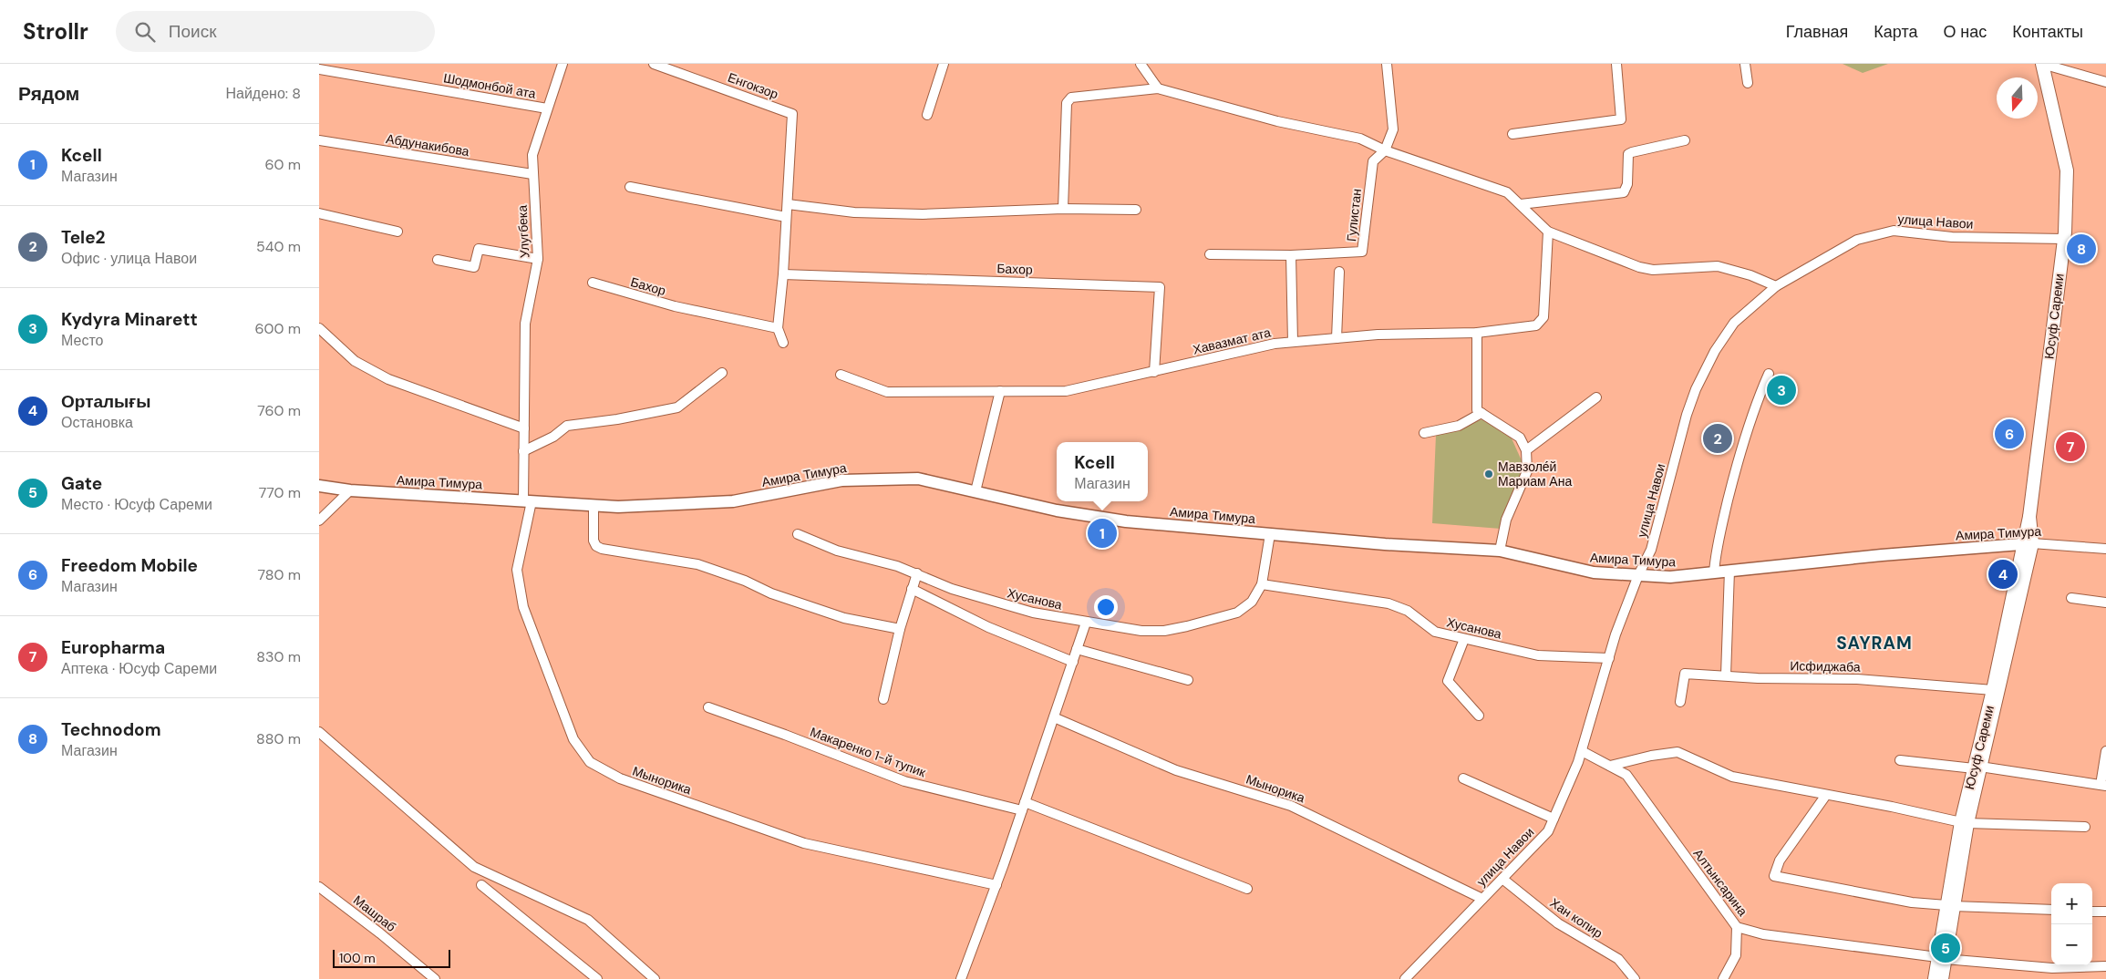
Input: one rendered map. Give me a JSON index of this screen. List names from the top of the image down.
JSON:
{
  "streets": {
    "main road": ["Юсуф Сареми"],
    "street": [
      "Шодмонбой ата",
      "Енгокзор",
      "Абдунакибова",
      "Гулистан",
      "улица Навои",
      "Улугбека",
      "Бахор",
      "Хавазмат ата",
      "Амира Тимура",
      "Хусанова",
      "Исфиджаба",
      "Макаренко 1-й тупик",
      "Мынорика",
      "Алтынсарина",
      "Машраб",
      "Хан копир"
    ]
  },
  "crossings": [
    ["Шодмонбой ата", "Улугбека"],
    ["Абдунакибова", "Улугбека"],
    ["улица Навои", "Юсуф Сареми"],
    ["улица Навои", "Амира Тимура"],
    ["улица Навои", "Хусанова"],
    ["улица Навои", "Мынорика"],
    ["улица Навои", "Алтынсарина"],
    ["улица Навои", "Хан копир"],
    ["Улугбека", "Амира Тимура"],
    ["Улугбека", "Мынорика"],
    ["Бахор", "Хавазмат ата"],
    ["Юсуф Сареми", "Амира Тимура"],
    ["Юсуф Сареми", "Исфиджаба"],
    ["Юсуф Сареми", "Алтынсарина"],
    ["Амира Тимура", "Хусанова"],
    ["Амира Тимура", "Мынорика"]
  ],
  "districts": ["SAYRAM"],
  "places": ["Мавзоле́й Мариам Ана"],
  "scale_bar": "100 m",
  "north": "bottom",
  "page": {
    "header": "Strollr",
    "search": "Поиск",
    "nav": [
      "Главная",
      "Карта",
      "О нас",
      "Контакты"
    ],
    "heading": ["Рядом", "Найдено: 8"],
    "list": [
      {
        "mark": "1",
        "name": "Kcell",
        "note": "Магазин",
        "value": "60 m"
      },
      {
        "mark": "2",
        "name": "Tele2",
        "note": "Офис · улица Навои",
        "value": "540 m"
      },
      {
        "mark": "3",
        "name": "Kydyra Minarett",
        "note": "Место",
        "value": "600 m"
      },
      {
        "mark": "4",
        "name": "Орталығы",
        "note": "Остановка",
        "value": "760 m"
      },
      {
        "mark": "5",
        "name": "Gate",
        "note": "Место · Юсуф Сареми",
        "value": "770 m"
      },
      {
        "mark": "6",
        "name": "Freedom Mobile",
        "note": "Магазин",
        "value": "780 m"
      },
      {
        "mark": "7",
        "name": "Europharma",
        "note": "Аптека · Юсуф Сареми",
        "value": "830 m"
      },
      {
        "mark": "8",
        "name": "Technodom",
        "note": "Магазин",
        "value": "880 m"
      }
    ],
    "pins": [
      "8",
      "3",
      "6",
      "2",
      "7",
      "1",
      "4",
      "5"
    ],
    "popup": ["Kcell", "Магазин"],
    "map_buttons": ["+", "−"],
    "scale": "100 m"
  }
}
